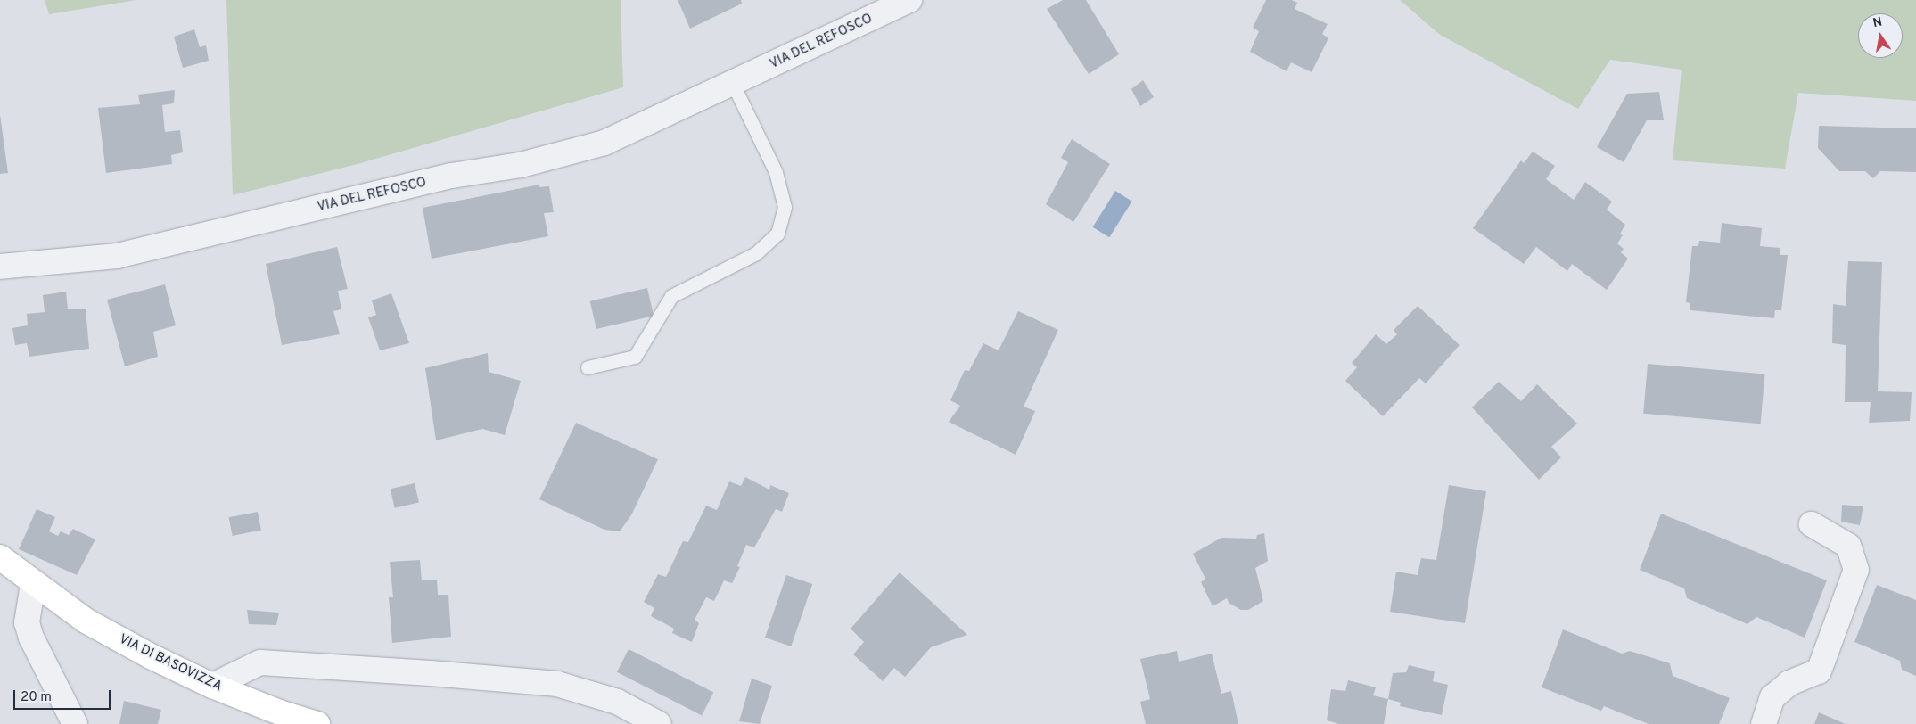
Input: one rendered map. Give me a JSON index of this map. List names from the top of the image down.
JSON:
{
  "streets": {
    "main road": ["VIA DI BASOVIZZA"],
    "street": ["VIA DEL REFOSCO"]
  },
  "scale_bar": "20 m",
  "north": "top"
}
